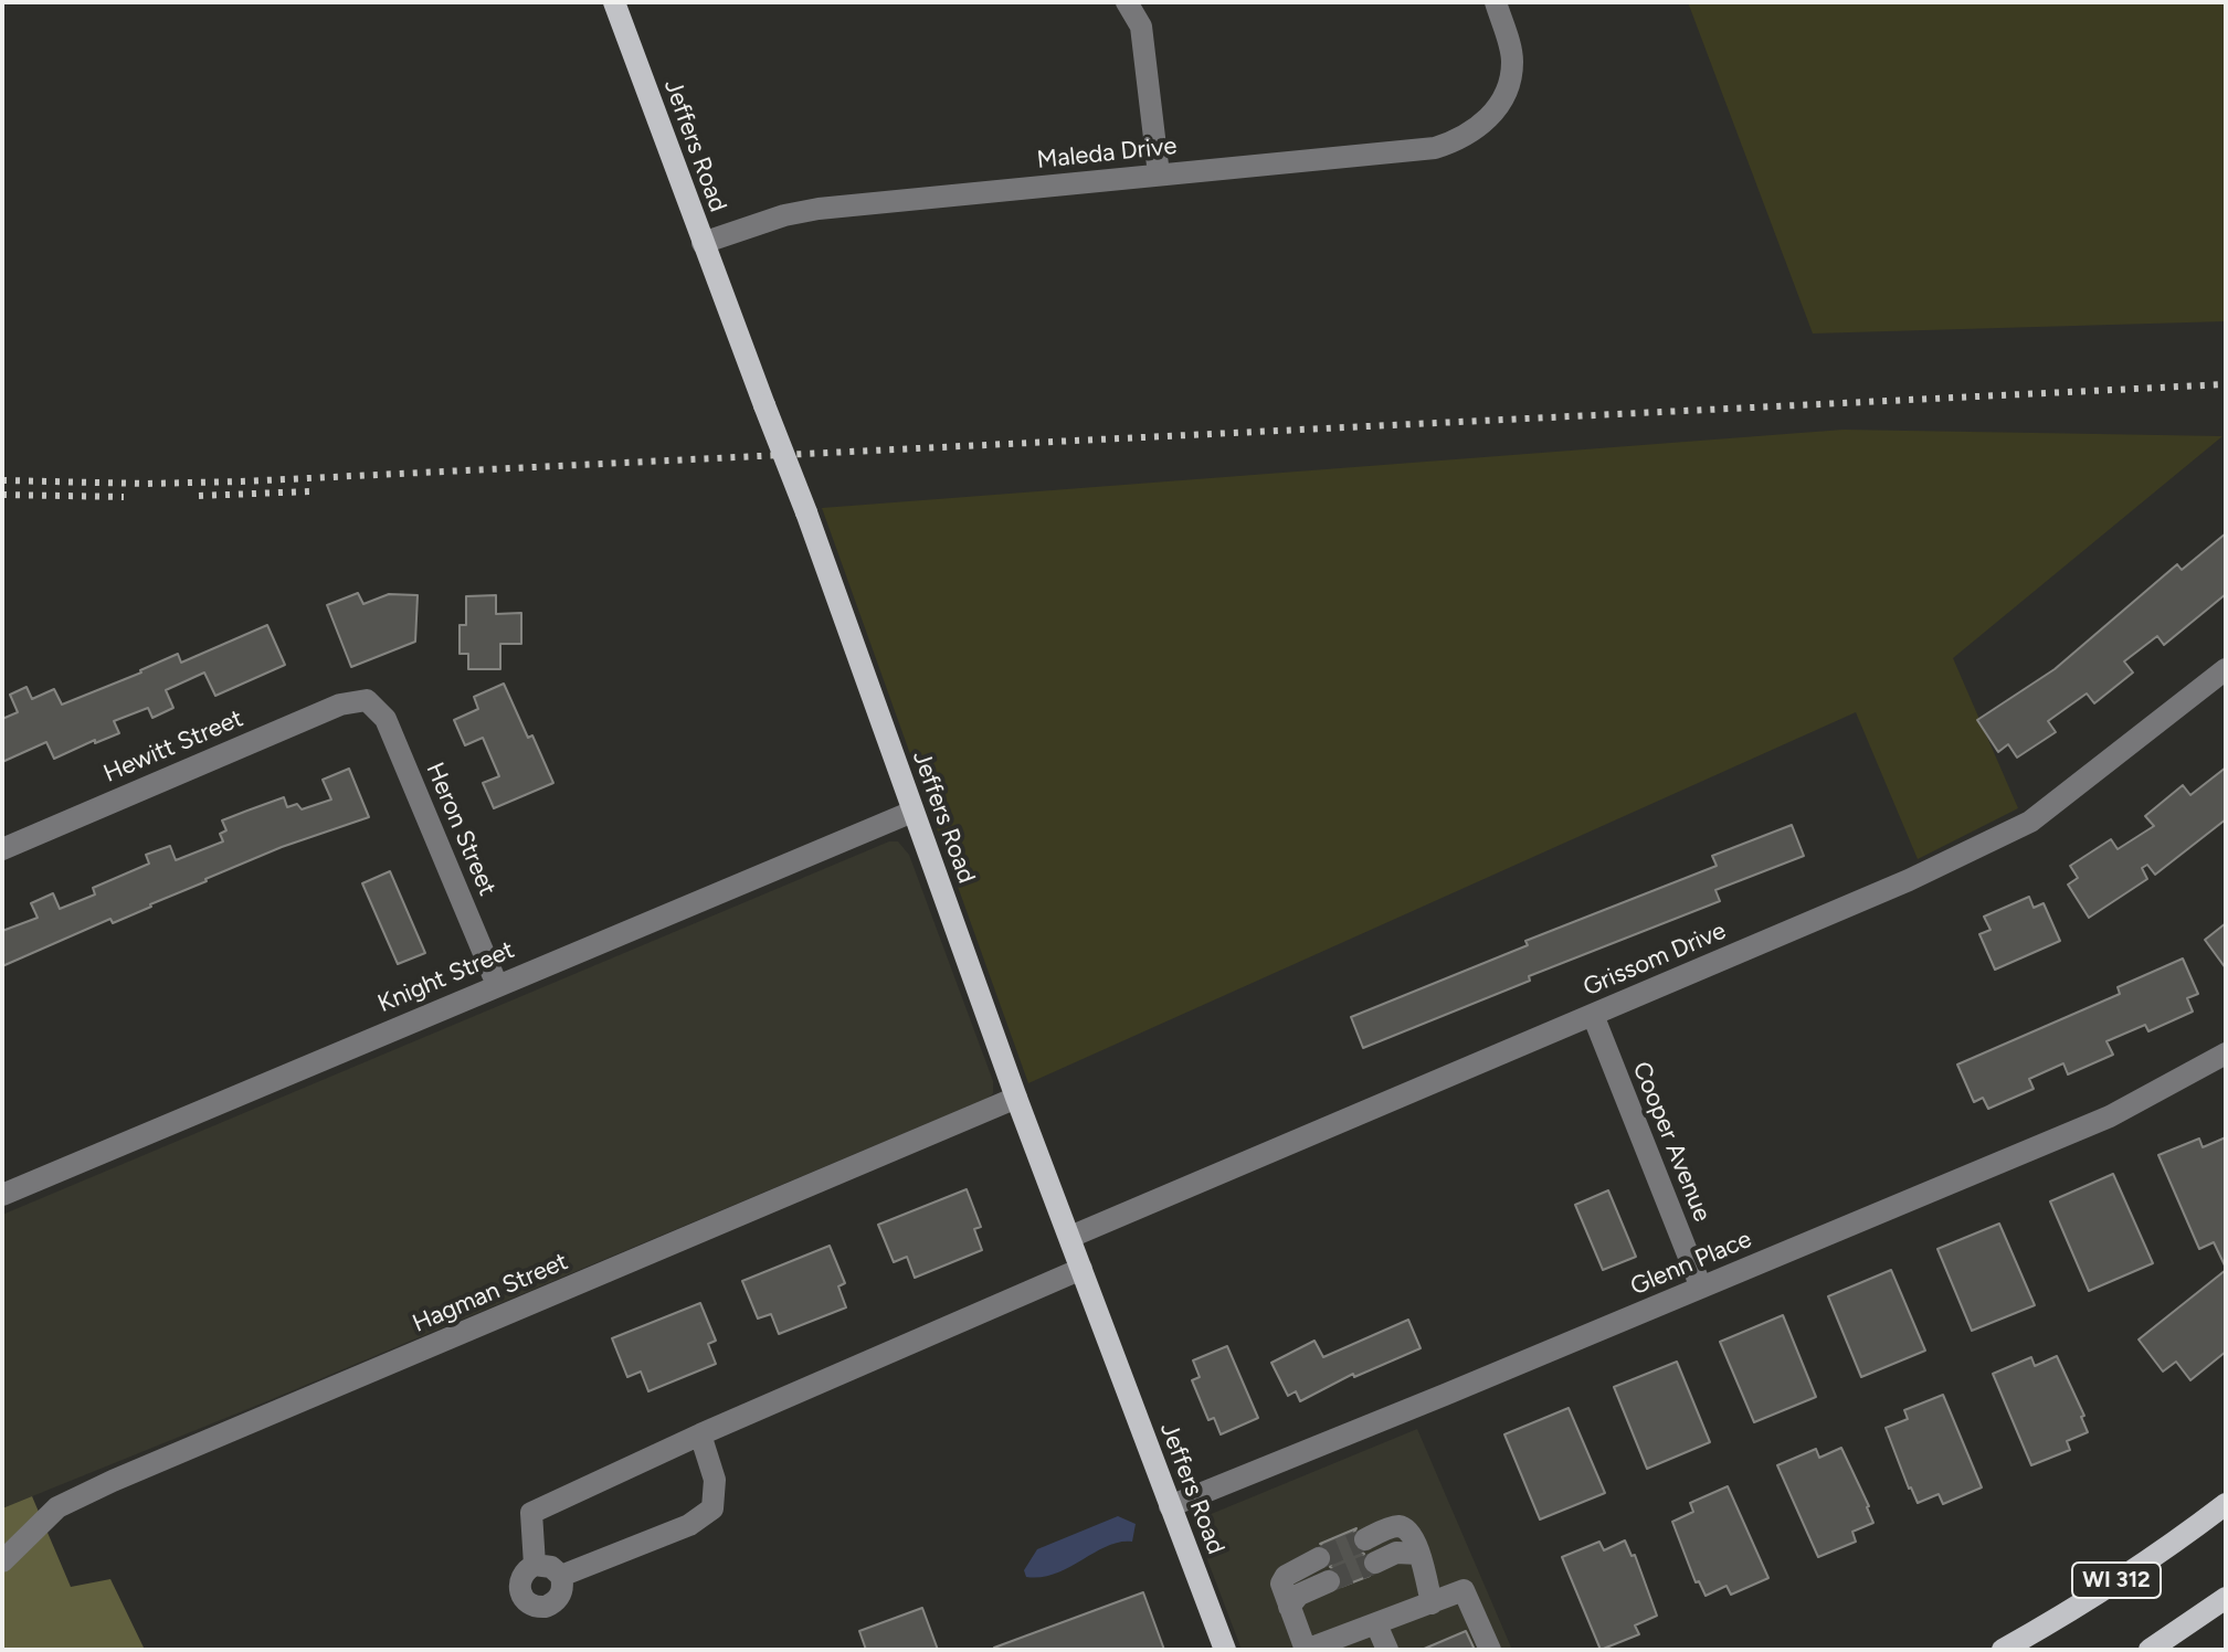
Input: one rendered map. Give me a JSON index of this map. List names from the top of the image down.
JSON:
{
  "streets": {
    "main road": ["Jeffers Road", "WI 312"],
    "street": [
      "Maleda Drive",
      "Hewitt Street",
      "Heron Street",
      "Grissom Drive",
      "Knight Street",
      "Cooper Avenue",
      "Glenn Place",
      "Hagman Street"
    ]
  },
  "crossings": [
    ["Jeffers Road", "Maleda Drive"],
    ["Jeffers Road", "Grissom Drive"],
    ["Jeffers Road", "Knight Street"],
    ["Jeffers Road", "Glenn Place"],
    ["Jeffers Road", "Hagman Street"],
    ["Hewitt Street", "Heron Street"],
    ["Heron Street", "Knight Street"],
    ["Grissom Drive", "Cooper Avenue"],
    ["Cooper Avenue", "Glenn Place"]
  ]
}
